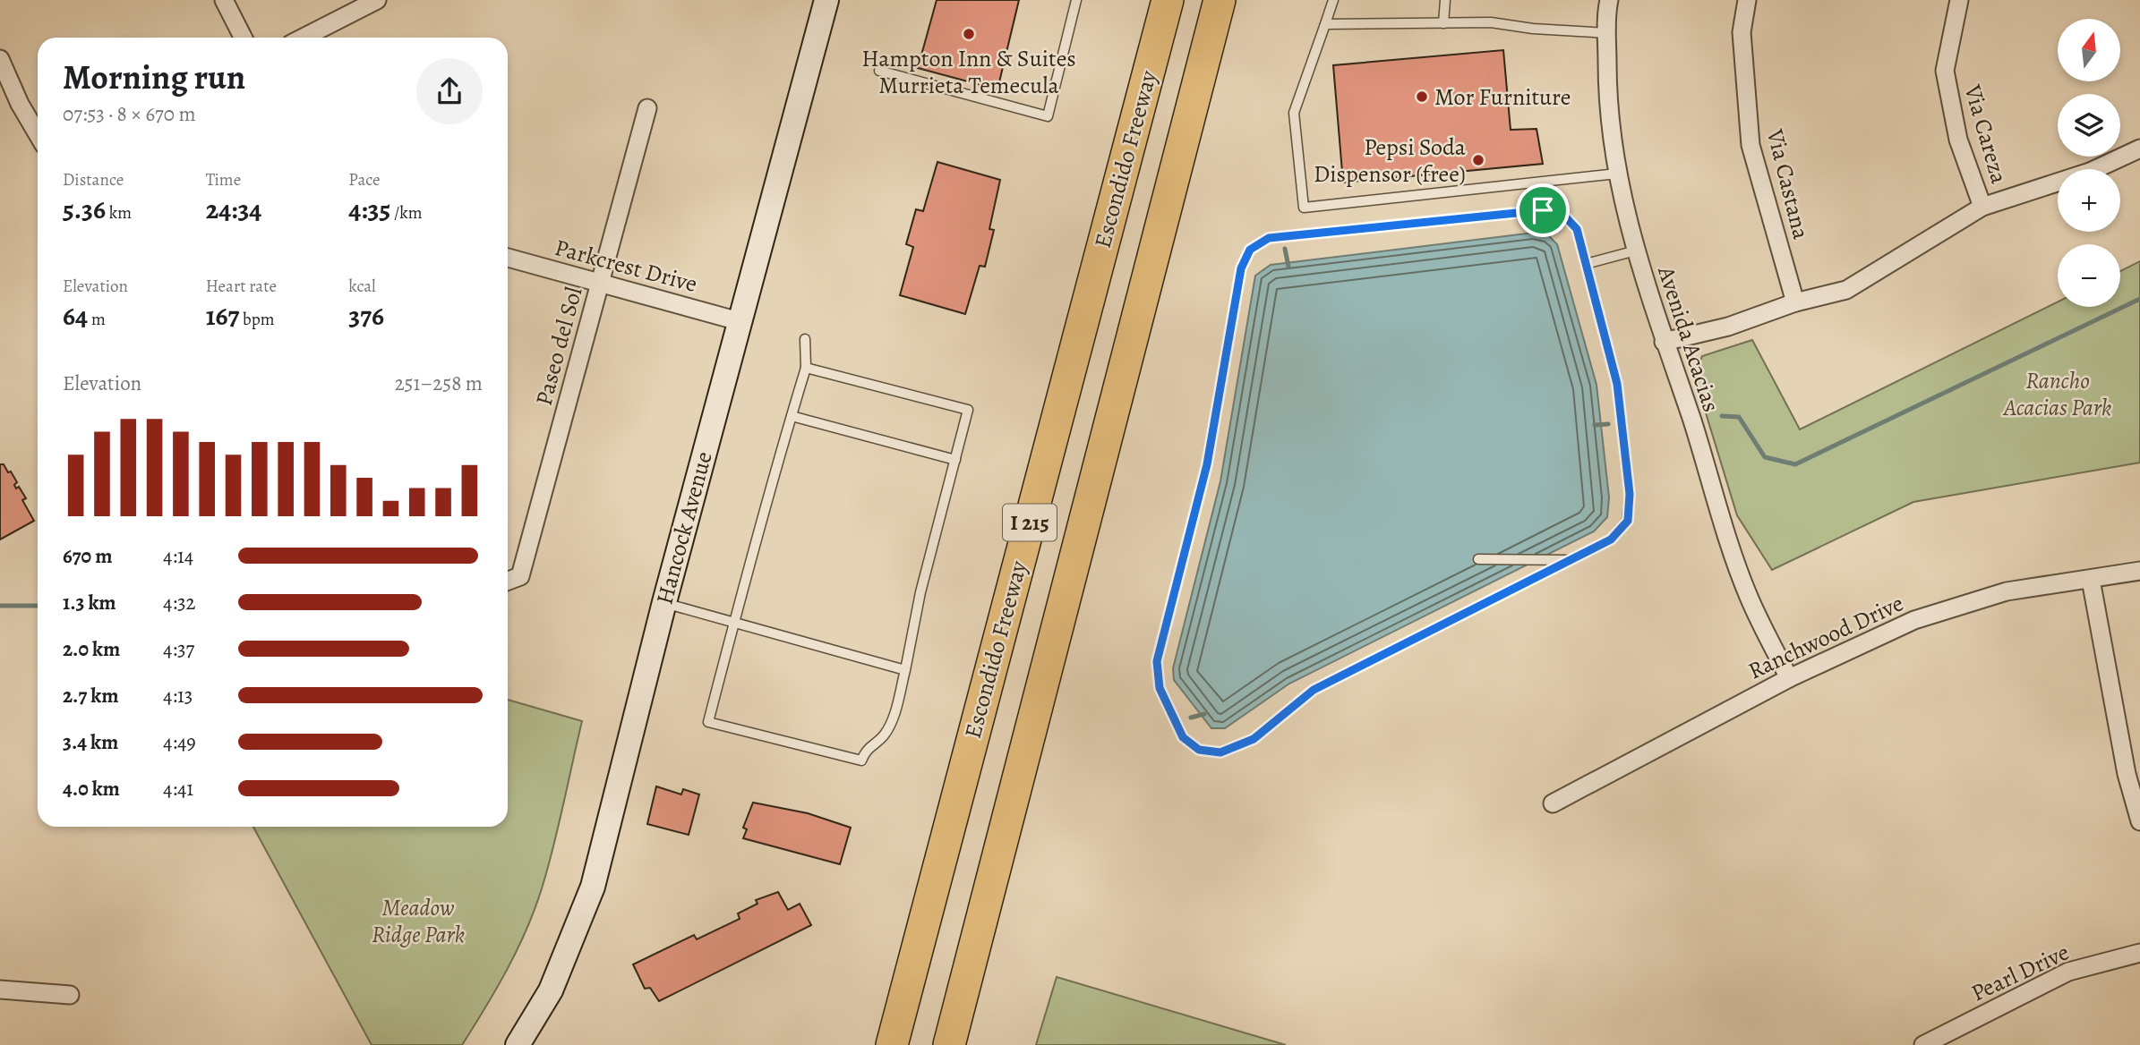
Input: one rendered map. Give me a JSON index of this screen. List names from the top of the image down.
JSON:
{
  "streets": {
    "highway": ["Escondido Freeway", "I 215"],
    "main road": ["Hancock Avenue"],
    "street": [
      "Via Careza",
      "Via Castana",
      "Parkcrest Drive",
      "Avenida Acacias",
      "Paseo del Sol",
      "Ranchwood Drive",
      "Pearl Drive"
    ]
  },
  "crossings": [
    ["Parkcrest Drive", "Paseo del Sol"],
    ["Parkcrest Drive", "Hancock Avenue"],
    ["Avenida Acacias", "Ranchwood Drive"]
  ],
  "parks": ["Rancho Acacias Park", "Meadow Ridge Park"],
  "places": ["Hampton Inn & Suites Murrieta Temecula", "Mor Furniture", "Pepsi Soda Dispensor (free)"],
  "north": "top",
  "page": {
    "map_buttons": ["+", "−"],
    "heading": ["Morning run", "07:53 · 8 × 670 m"],
    "stats": [
      ["Distance", "5.36 km"],
      ["Time", "24:34"],
      ["Pace", "4:35 /km"],
      ["Elevation", "64 m"],
      ["Heart rate", "167 bpm"],
      ["kcal", "376"]
    ],
    "chart": ["Elevation", "251–258 m"],
    "list": [
      {
        "name": "670 m",
        "note": "4:14"
      },
      {
        "name": "1.3 km",
        "note": "4:32"
      },
      {
        "name": "2.0 km",
        "note": "4:37"
      },
      {
        "name": "2.7 km",
        "note": "4:13"
      },
      {
        "name": "3.4 km",
        "note": "4:49"
      },
      {
        "name": "4.0 km",
        "note": "4:41"
      }
    ]
  }
}
